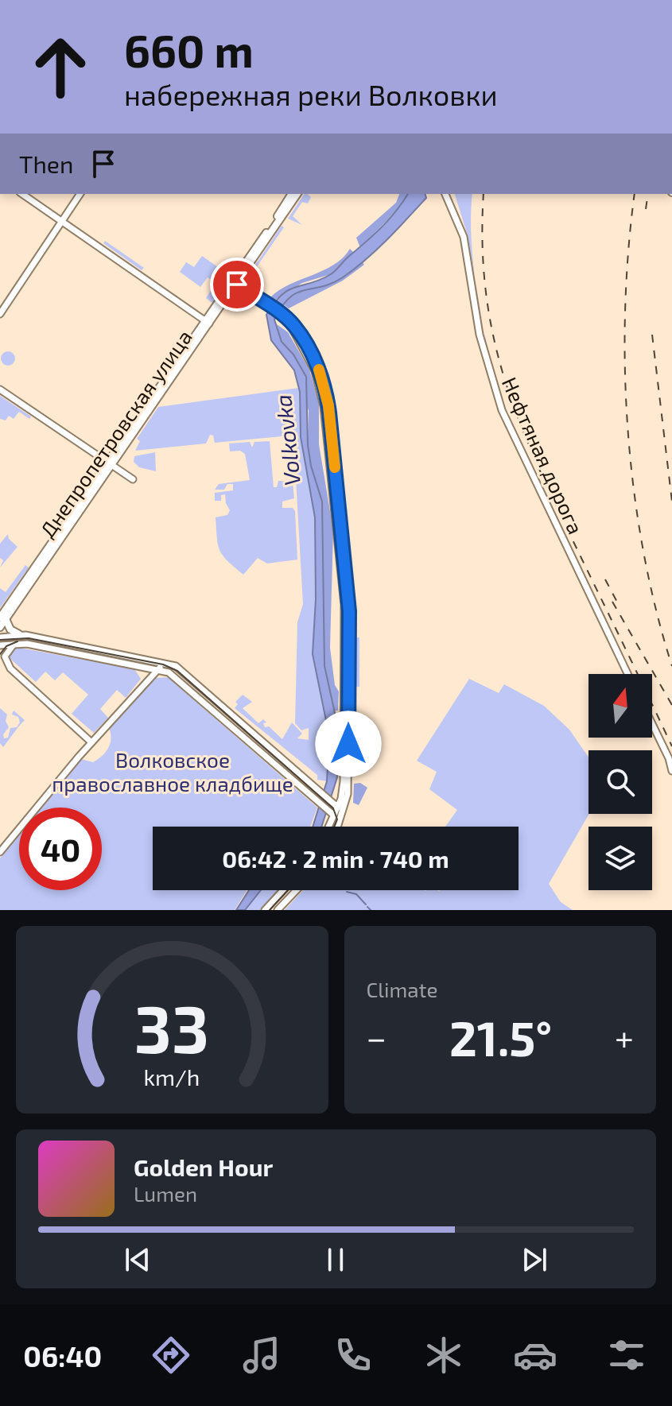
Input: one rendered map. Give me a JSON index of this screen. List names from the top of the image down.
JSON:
{
  "streets": {
    "main road": ["Днепропетровская улица"],
    "street": ["Нефтяная дорога"]
  },
  "water": ["Volkovka"],
  "parks": ["Волковское православное кладбище"],
  "north": "top",
  "page": {
    "turn": ["660 m", "набережная реки Волковки"],
    "then": "Then",
    "limit": "40",
    "trip": "06:42 · 2 min · 740 m",
    "tile": "Climate",
    "heat": ["−", "21.5°", "+"],
    "song": ["Golden Hour", "Lumen"],
    "tabs": "06:40",
    "gauge": ["33", "km/h"]
  }
}
